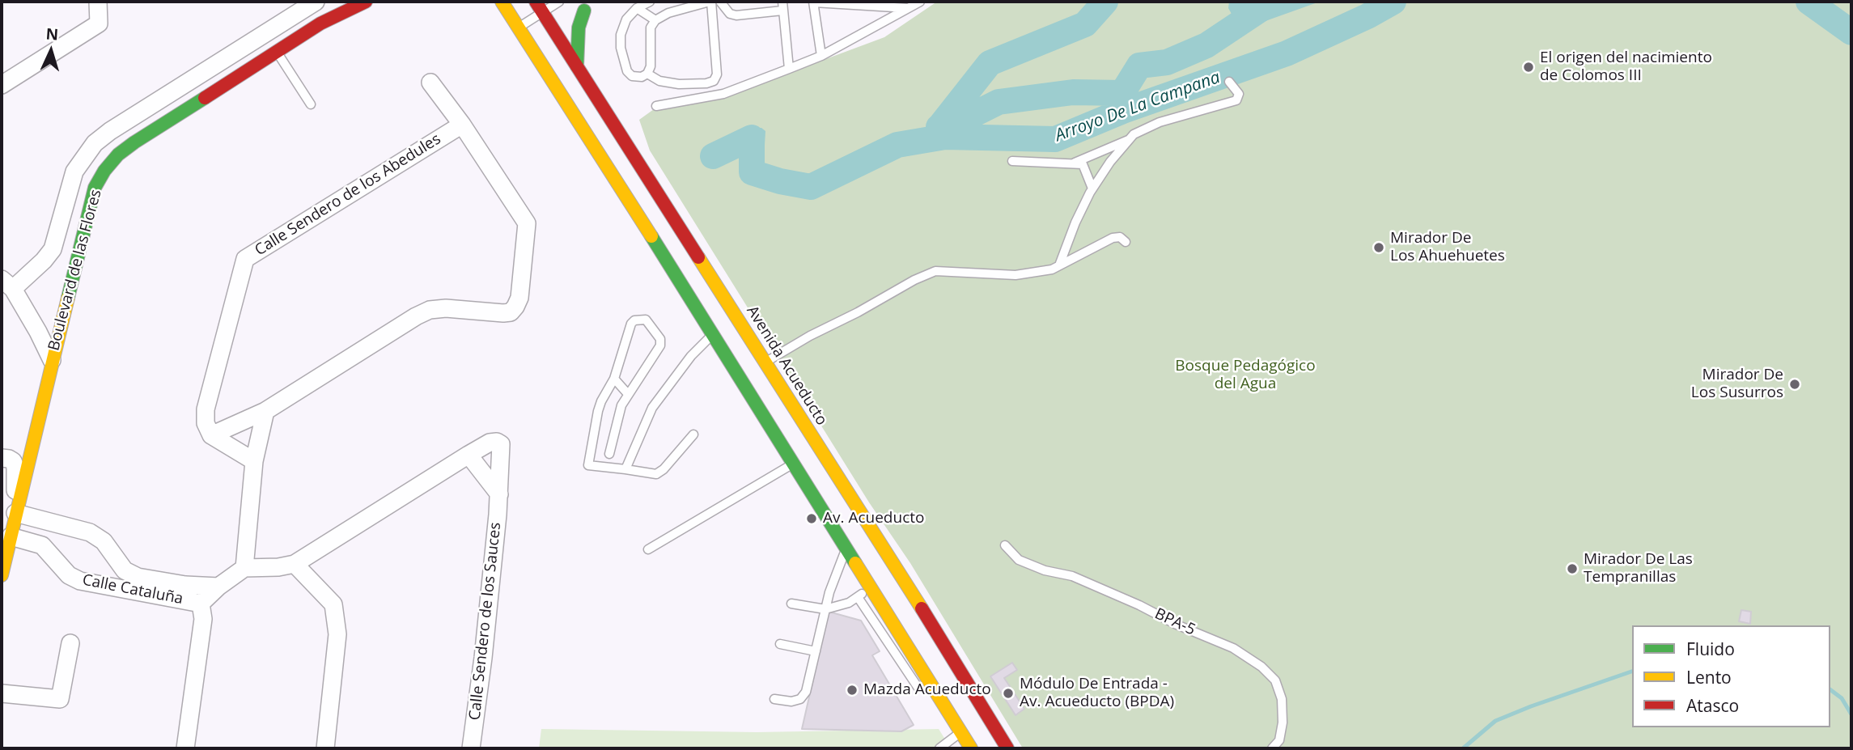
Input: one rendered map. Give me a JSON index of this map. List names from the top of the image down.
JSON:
{
  "streets": {
    "main road": ["Boulevard de las Flores", "Avenida Acueducto"],
    "street": ["Calle Sendero de los Abedules", "Calle Cataluña", "Calle Sendero de los Sauces"],
    "lane": ["BPA-5"]
  },
  "crossings": [
    ["Boulevard de las Flores", "Calle Cataluña"]
  ],
  "water": ["Arroyo De La Campana"],
  "parks": ["Bosque Pedagógico del Agua"],
  "places": [
    "El origen del nacimiento de Colomos III",
    "Mirador De Los Ahuehuetes",
    "Mirador De Los Susurros",
    "Av. Acueducto",
    "Mirador De Las Tempranillas",
    "Mazda Acueducto",
    "Módulo De Entrada - Av. Acueducto (BPDA)"
  ],
  "legend": ["Fluido", "Lento", "Atasco"],
  "north": "top"
}
